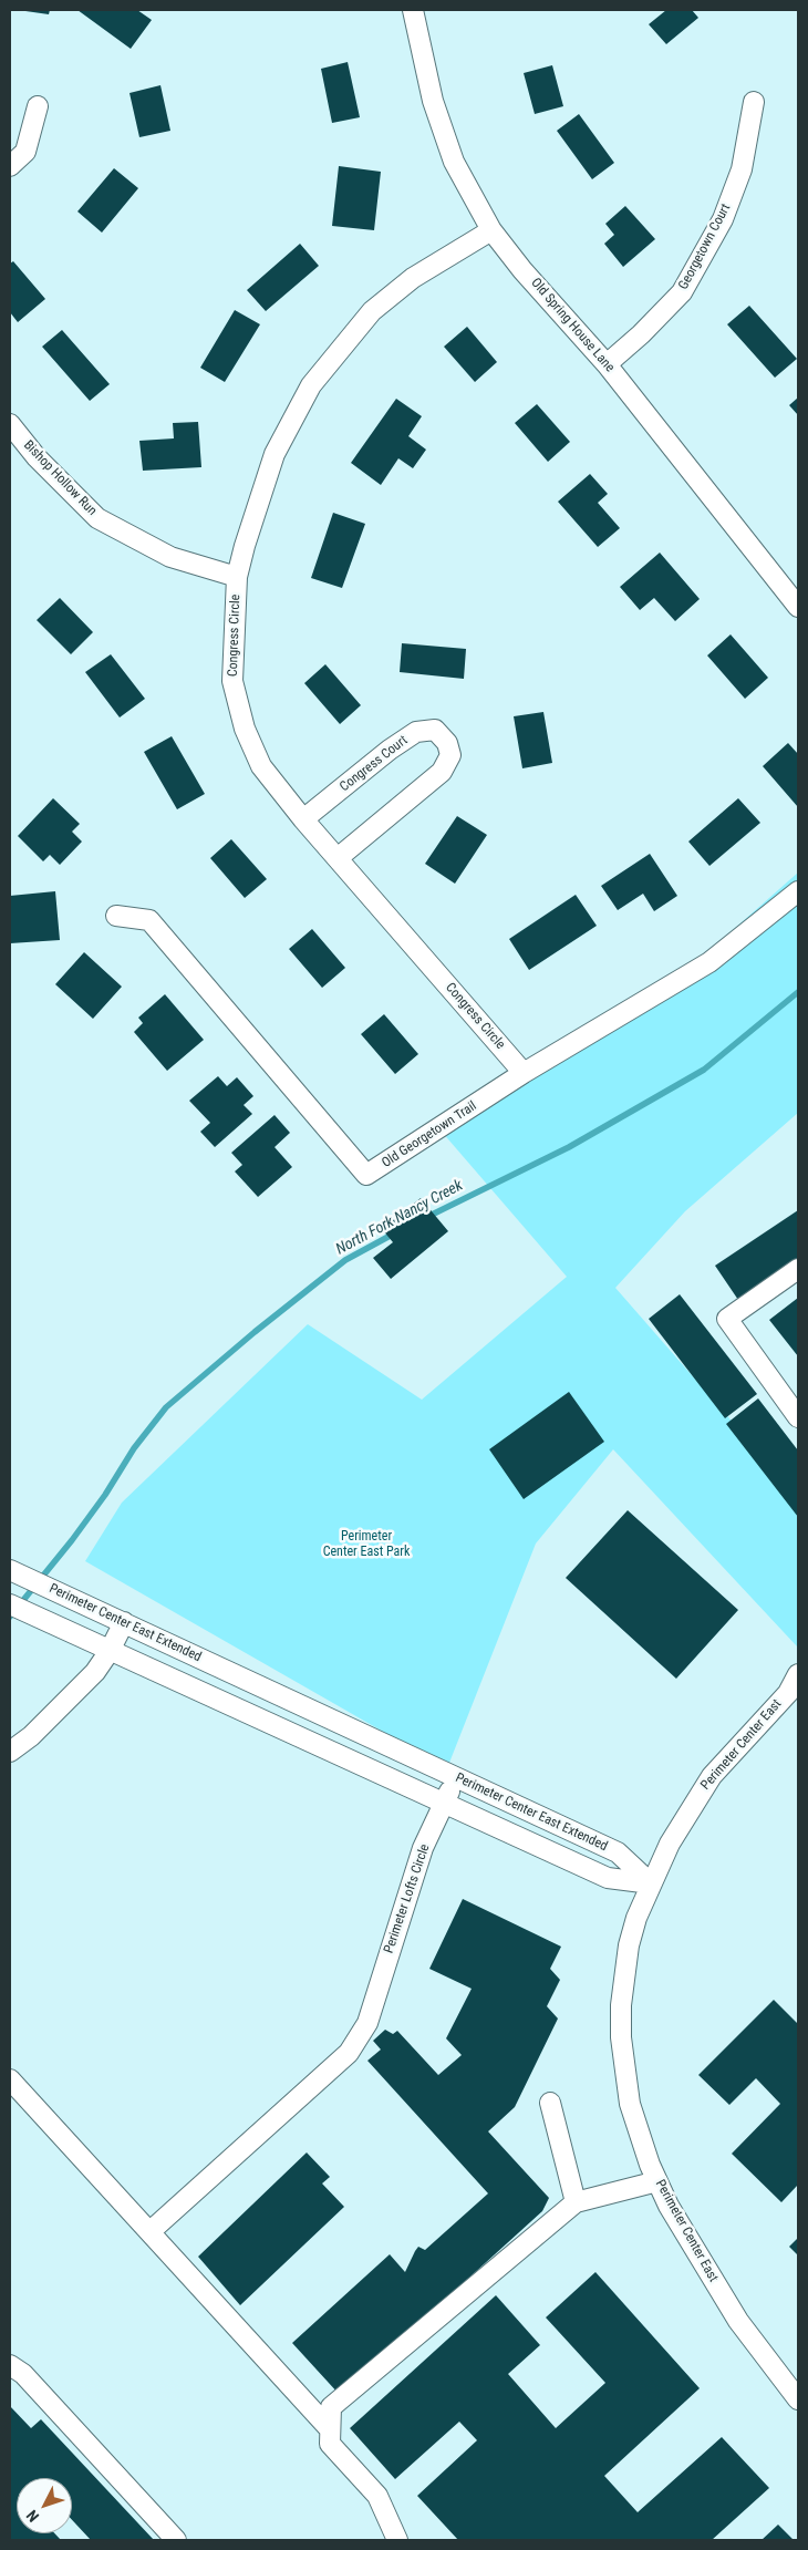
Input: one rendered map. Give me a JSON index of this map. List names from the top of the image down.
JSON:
{
  "streets": {
    "street": [
      "Georgetown Court",
      "Old Spring House Lane",
      "Bishop Hollow Run",
      "Congress Circle",
      "Congress Court",
      "Old Georgetown Trail",
      "Perimeter Center East Extended",
      "Perimeter Center East",
      "Perimeter Lofts Circle"
    ]
  },
  "crossings": [
    ["Georgetown Court", "Old Spring House Lane"],
    ["Old Spring House Lane", "Congress Circle"],
    ["Bishop Hollow Run", "Congress Circle"],
    ["Congress Circle", "Congress Court"],
    ["Congress Circle", "Old Georgetown Trail"],
    ["Perimeter Center East Extended", "Perimeter Center East"],
    ["Perimeter Center East Extended", "Perimeter Lofts Circle"]
  ],
  "water": ["North Fork Nancy Creek"],
  "parks": ["Perimeter Center East Park"],
  "north": "bottom left"
}
